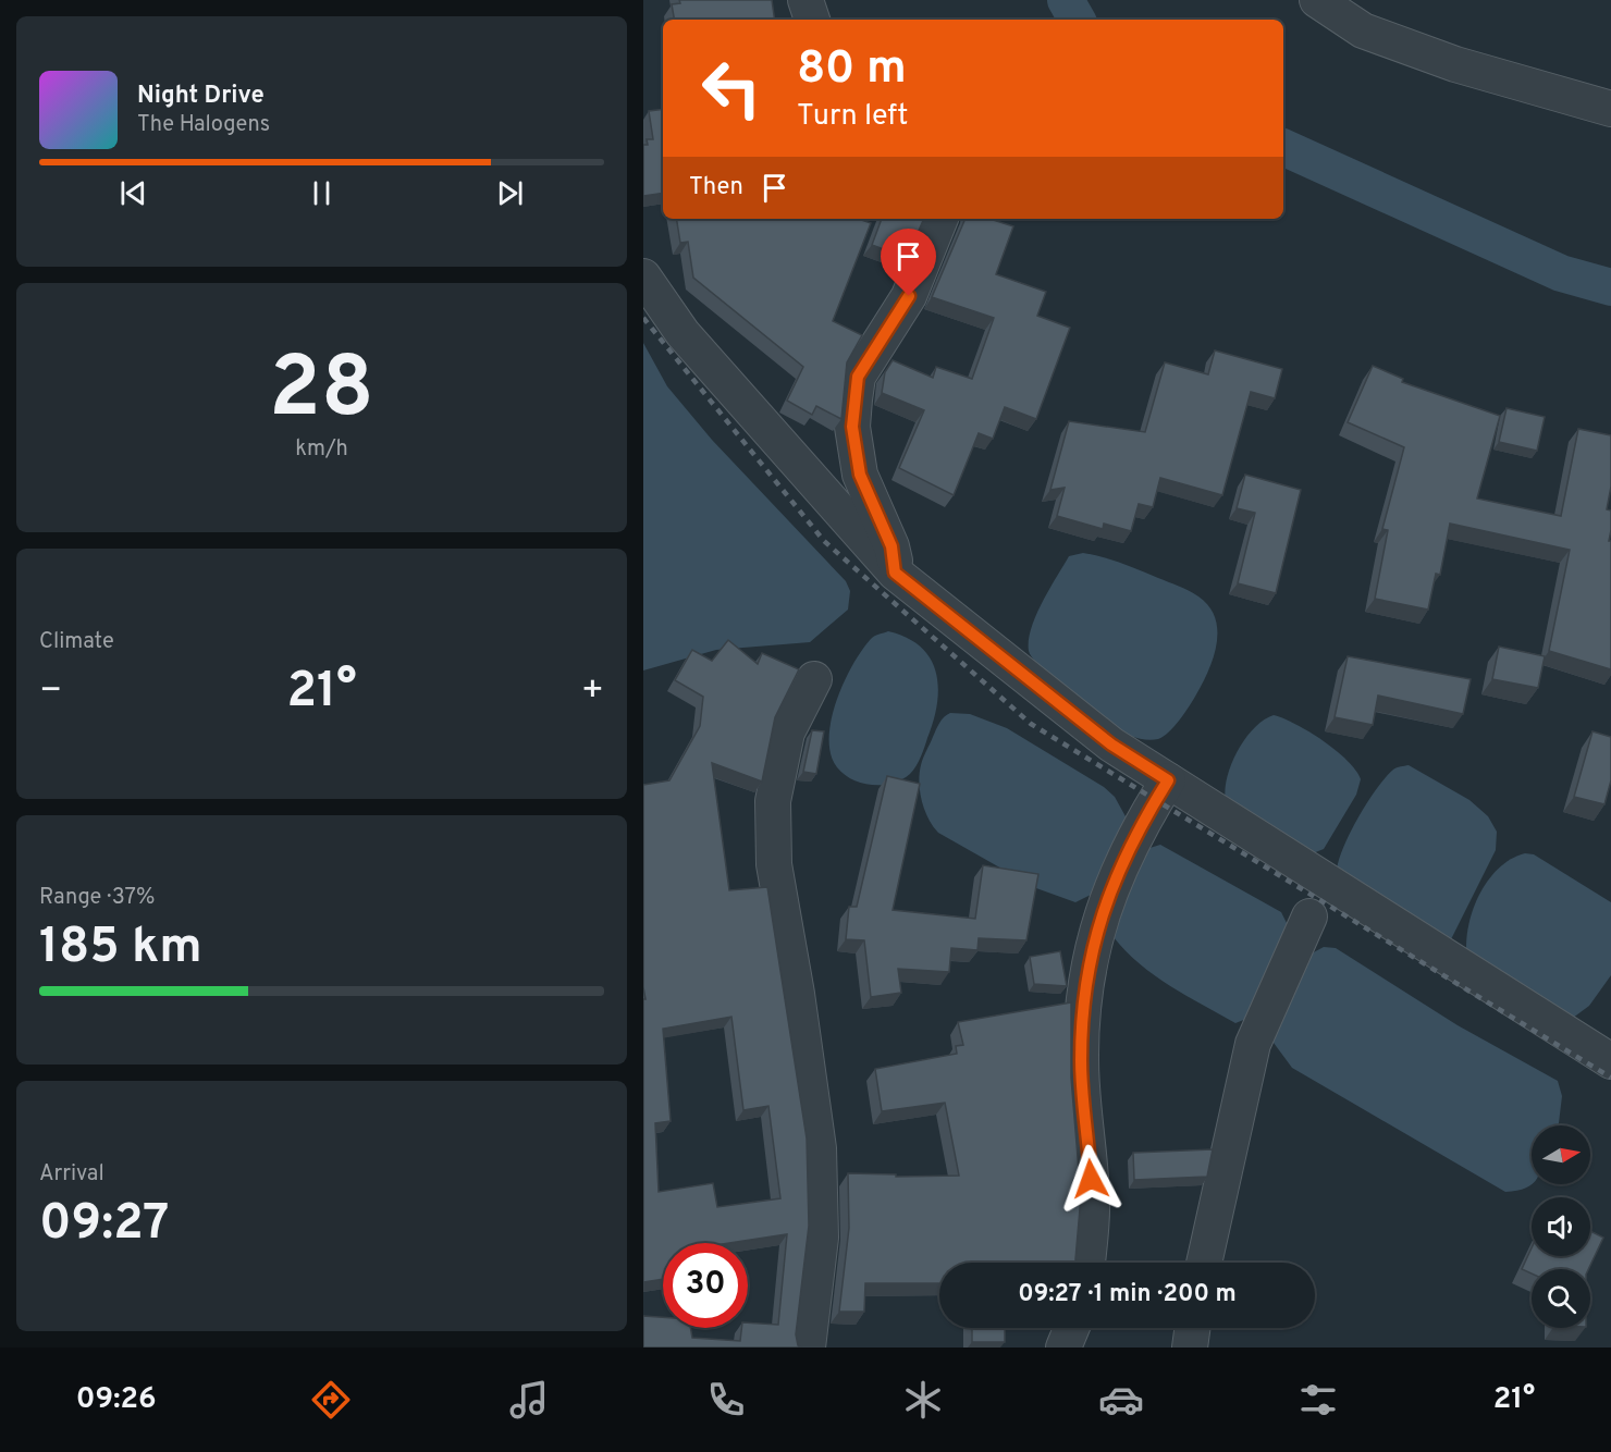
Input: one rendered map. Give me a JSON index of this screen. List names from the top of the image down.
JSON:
{
  "north": "right",
  "page": {
    "turn": ["80 m", "Turn left"],
    "song": ["Night Drive", "The Halogens"],
    "then": "Then",
    "tile": [
      ["28", "km/h"],
      "Climate",
      ["Range · 37%", "185 km"],
      ["Arrival", "09:27"]
    ],
    "heat": ["−", "21°", "+"],
    "limit": "30",
    "trip": "09:27 · 1 min · 200 m",
    "tabs": ["09:26", "21°"]
  }
}
